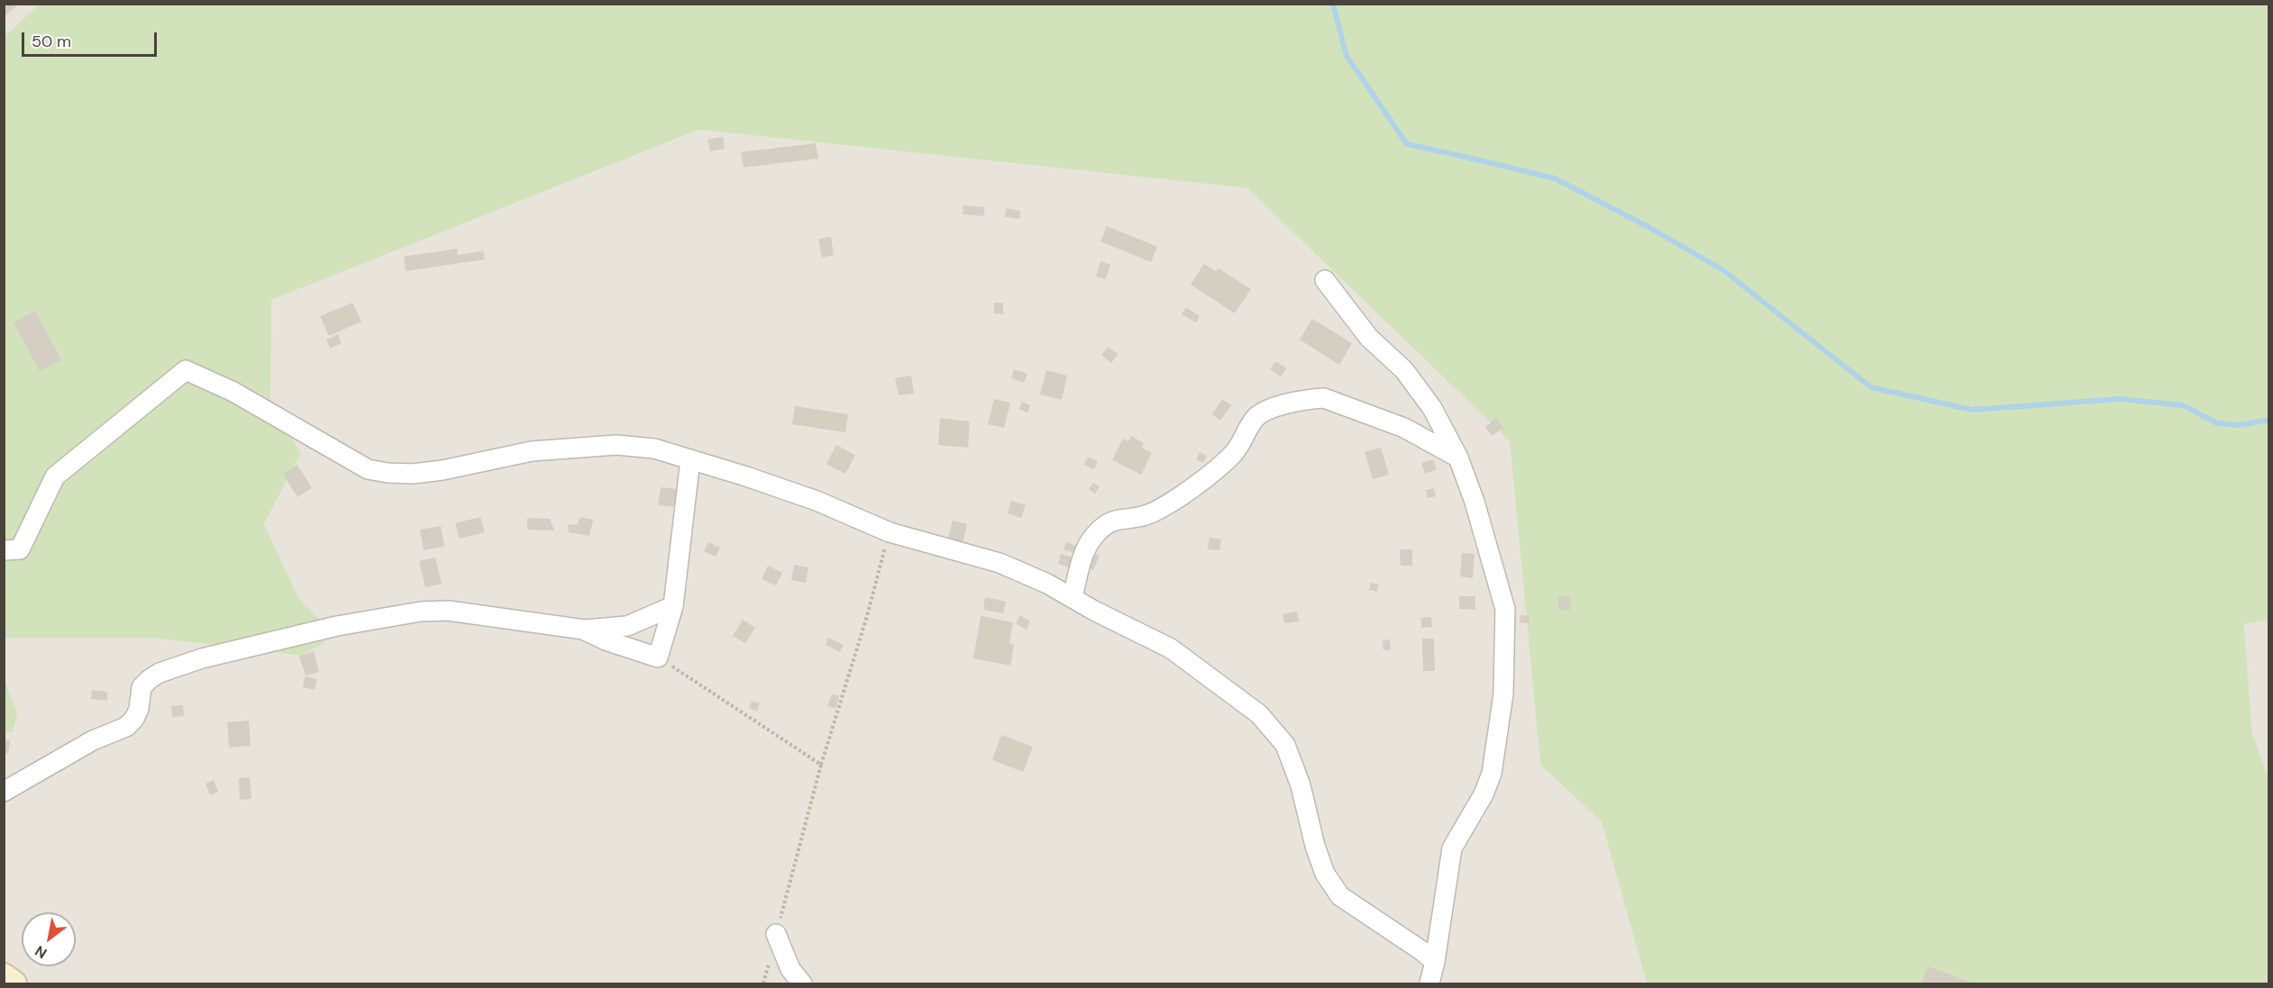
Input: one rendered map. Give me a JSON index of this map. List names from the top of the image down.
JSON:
{
  "scale_bar": "50 m",
  "north": "bottom left"
}
